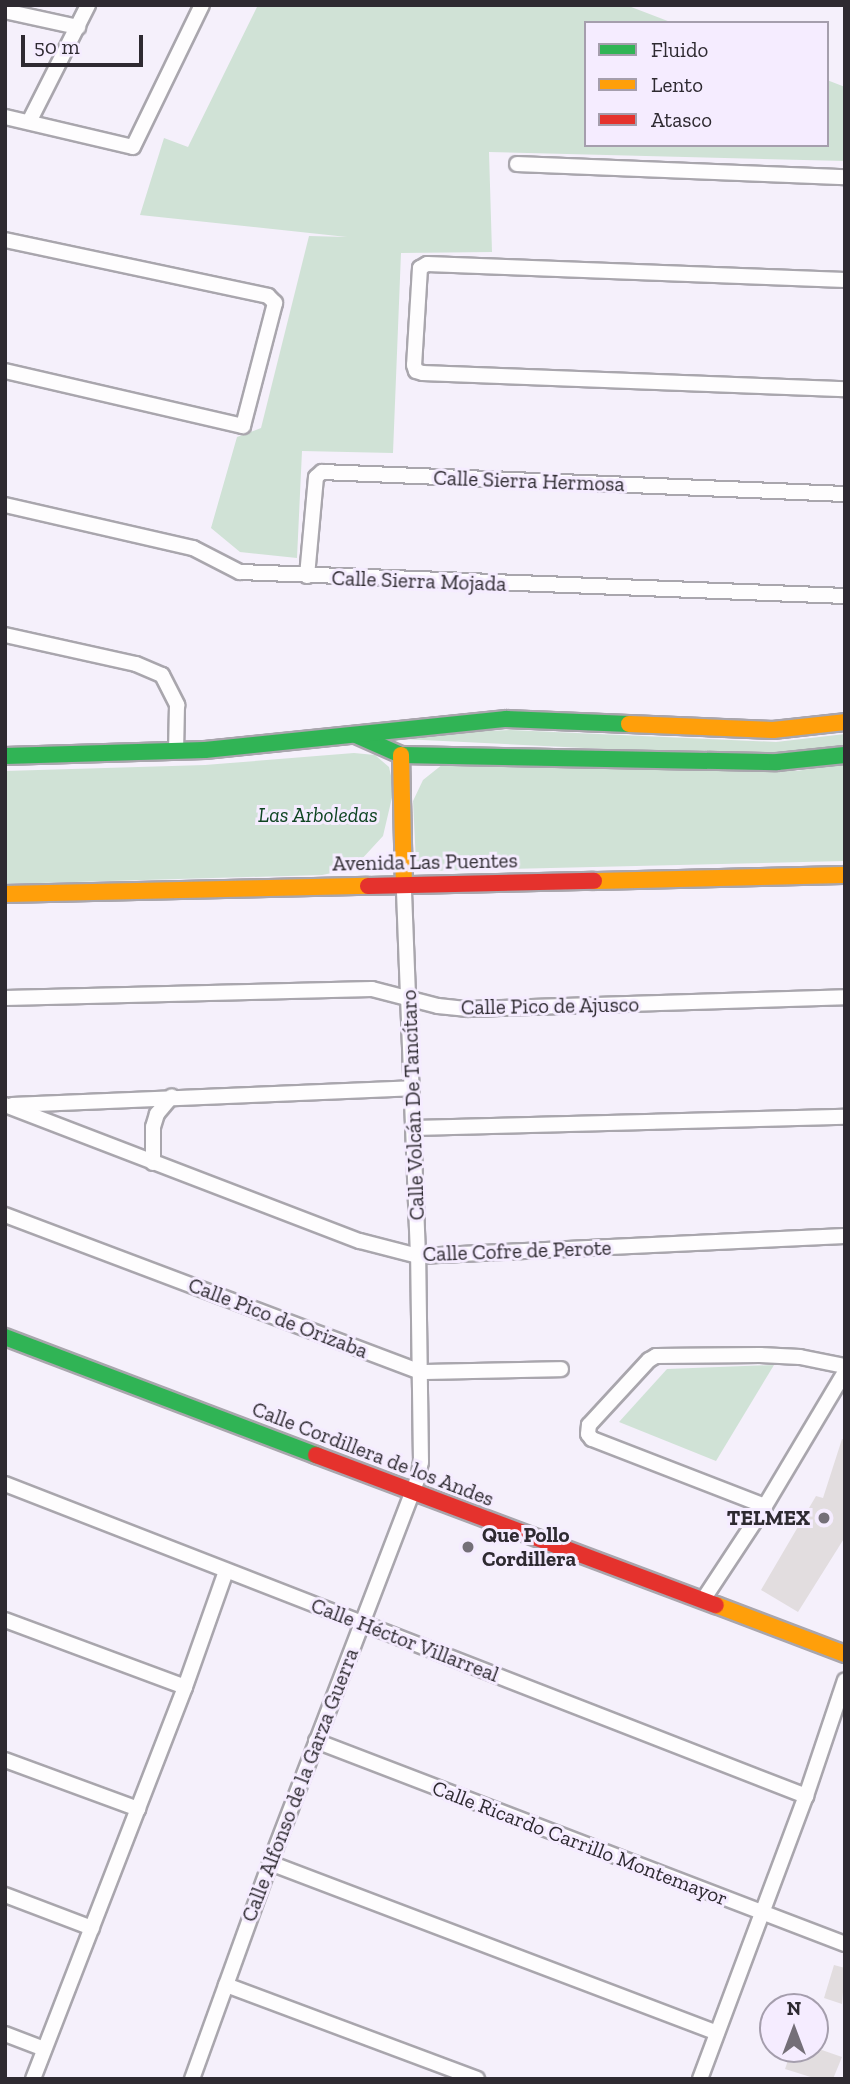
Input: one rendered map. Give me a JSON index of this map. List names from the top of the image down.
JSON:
{
  "streets": {
    "street": [
      "Calle Sierra Hermosa",
      "Calle Sierra Mojada",
      "Avenida Las Puentes",
      "Calle Pico de Ajusco",
      "Calle Volcán De Tancítaro",
      "Calle Cofre de Perote",
      "Calle Pico de Orizaba",
      "Calle Cordillera de los Andes",
      "Calle Héctor Villarreal",
      "Calle Alfonso de la Garza Guerra",
      "Calle Ricardo Carrillo Montemayor"
    ]
  },
  "crossings": [
    ["Calle Sierra Hermosa", "Calle Sierra Mojada"],
    ["Avenida Las Puentes", "Calle Volcán De Tancítaro"],
    ["Calle Pico de Ajusco", "Calle Volcán De Tancítaro"],
    ["Calle Volcán De Tancítaro", "Calle Cofre de Perote"],
    ["Calle Volcán De Tancítaro", "Calle Pico de Orizaba"],
    ["Calle Volcán De Tancítaro", "Calle Cordillera de los Andes"],
    ["Calle Volcán De Tancítaro", "Calle Alfonso de la Garza Guerra"],
    ["Calle Cordillera de los Andes", "Calle Alfonso de la Garza Guerra"],
    ["Calle Héctor Villarreal", "Calle Alfonso de la Garza Guerra"],
    ["Calle Alfonso de la Garza Guerra", "Calle Ricardo Carrillo Montemayor"]
  ],
  "parks": ["Las Arboledas"],
  "places": ["TELMEX", "Que Pollo Cordillera"],
  "legend": ["Fluido", "Lento", "Atasco"],
  "scale_bar": "50 m",
  "north": "top"
}
